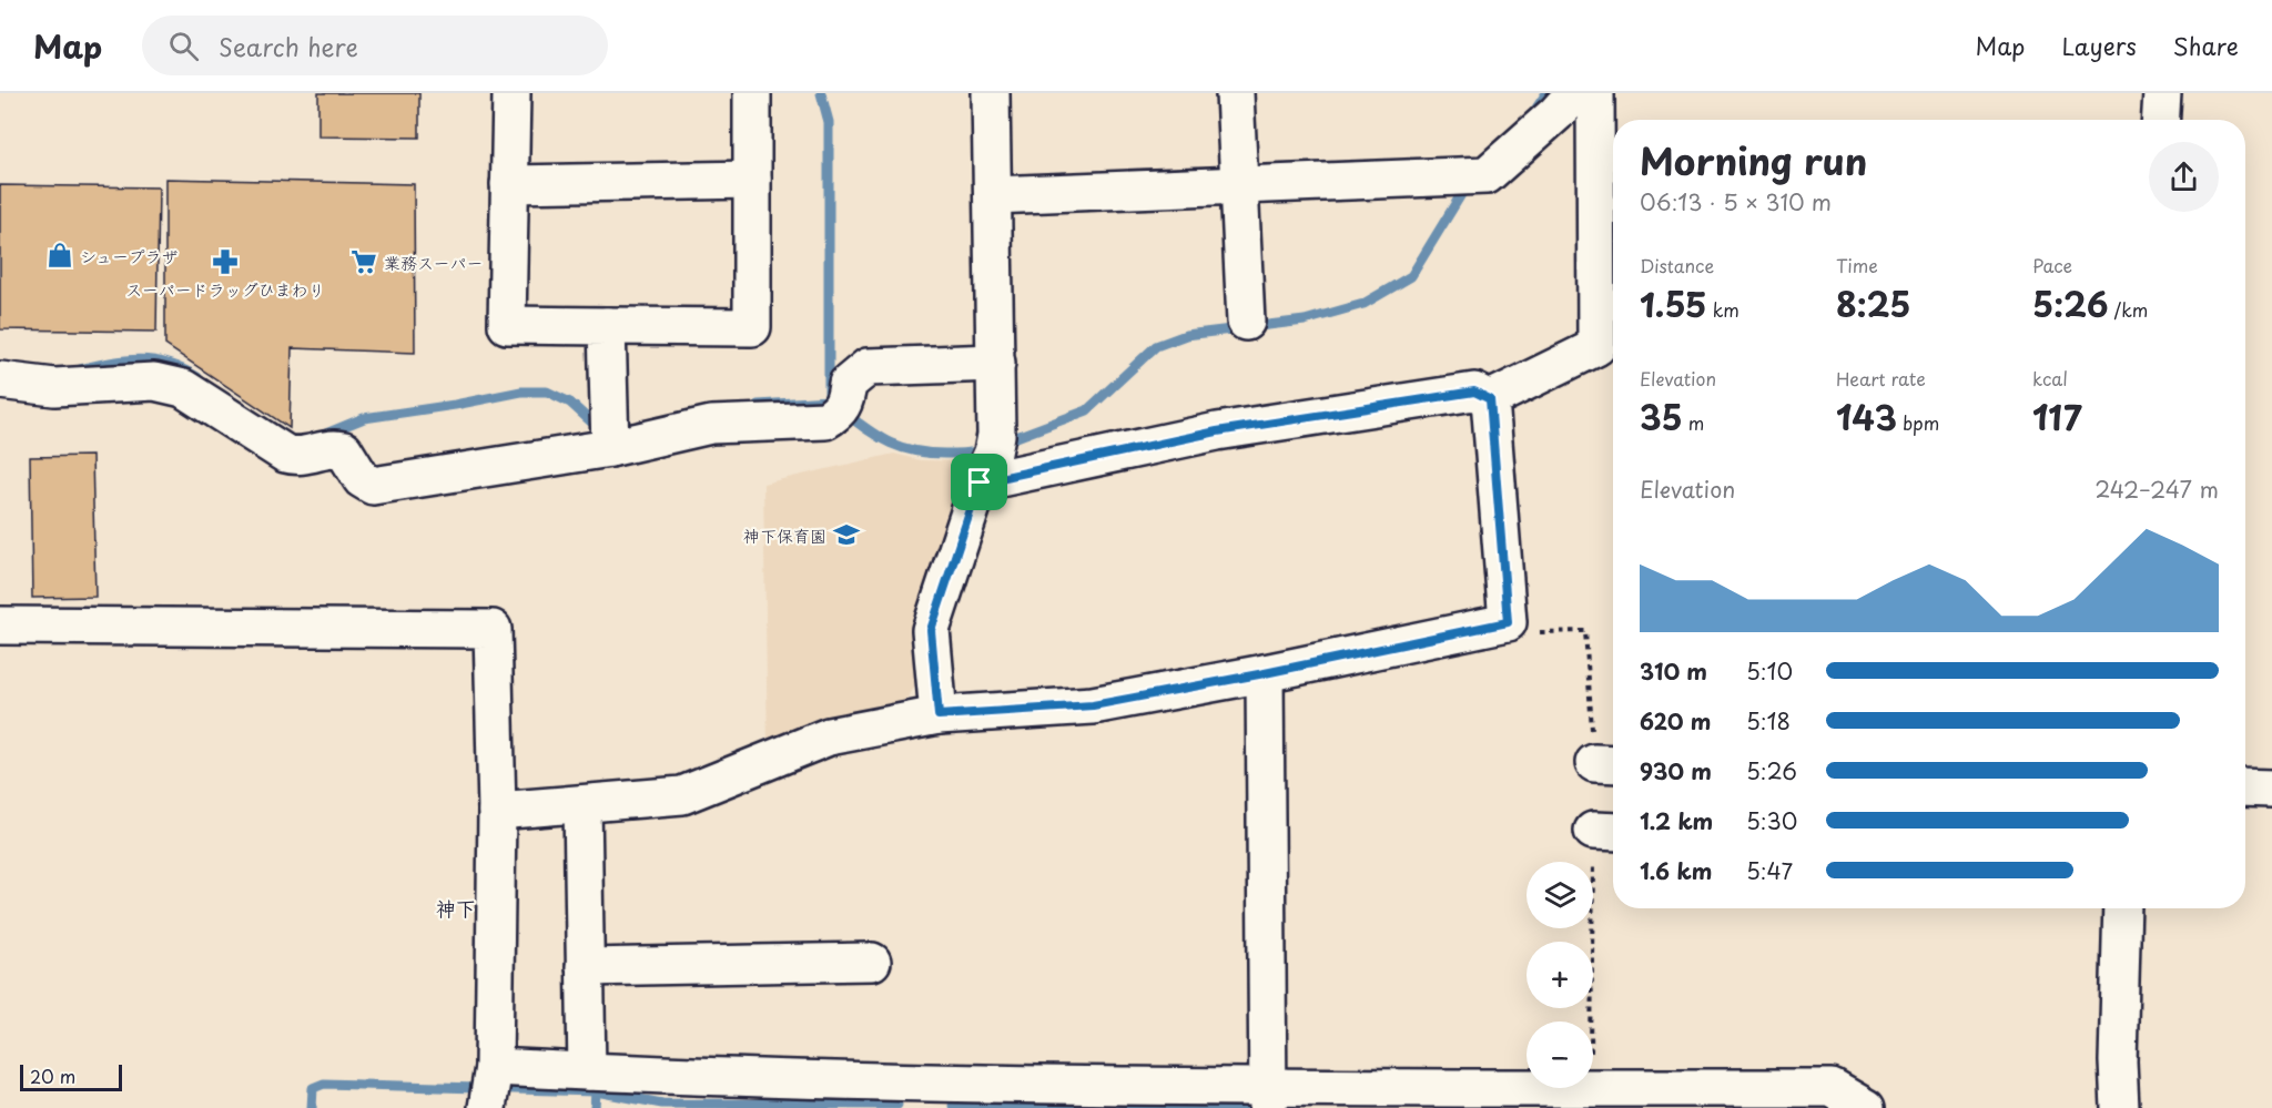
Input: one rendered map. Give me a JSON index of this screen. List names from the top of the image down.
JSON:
{
  "districts": ["神下"],
  "places": {
    "shop": ["シュープラザ"],
    "pharmacy": ["スーパードラッグひまわり"],
    "supermarket": ["業務スーパー"],
    "school or university": ["神下保育園"]
  },
  "scale_bar": "20 m",
  "page": {
    "header": "Map",
    "search": "Search here",
    "nav": ["Map", "Layers", "Share"],
    "heading": ["Morning run", "06:13 · 5 × 310 m"],
    "stats": [
      ["Distance", "1.55 km"],
      ["Time", "8:25"],
      ["Pace", "5:26 /km"],
      ["Elevation", "35 m"],
      ["Heart rate", "143 bpm"],
      ["kcal", "117"]
    ],
    "chart": ["Elevation", "242–247 m"],
    "list": [
      {
        "name": "310 m",
        "note": "5:10"
      },
      {
        "name": "620 m",
        "note": "5:18"
      },
      {
        "name": "930 m",
        "note": "5:26"
      },
      {
        "name": "1.2 km",
        "note": "5:30"
      },
      {
        "name": "1.6 km",
        "note": "5:47"
      }
    ],
    "map_buttons": ["+", "−"],
    "scale": "20 m"
  }
}
